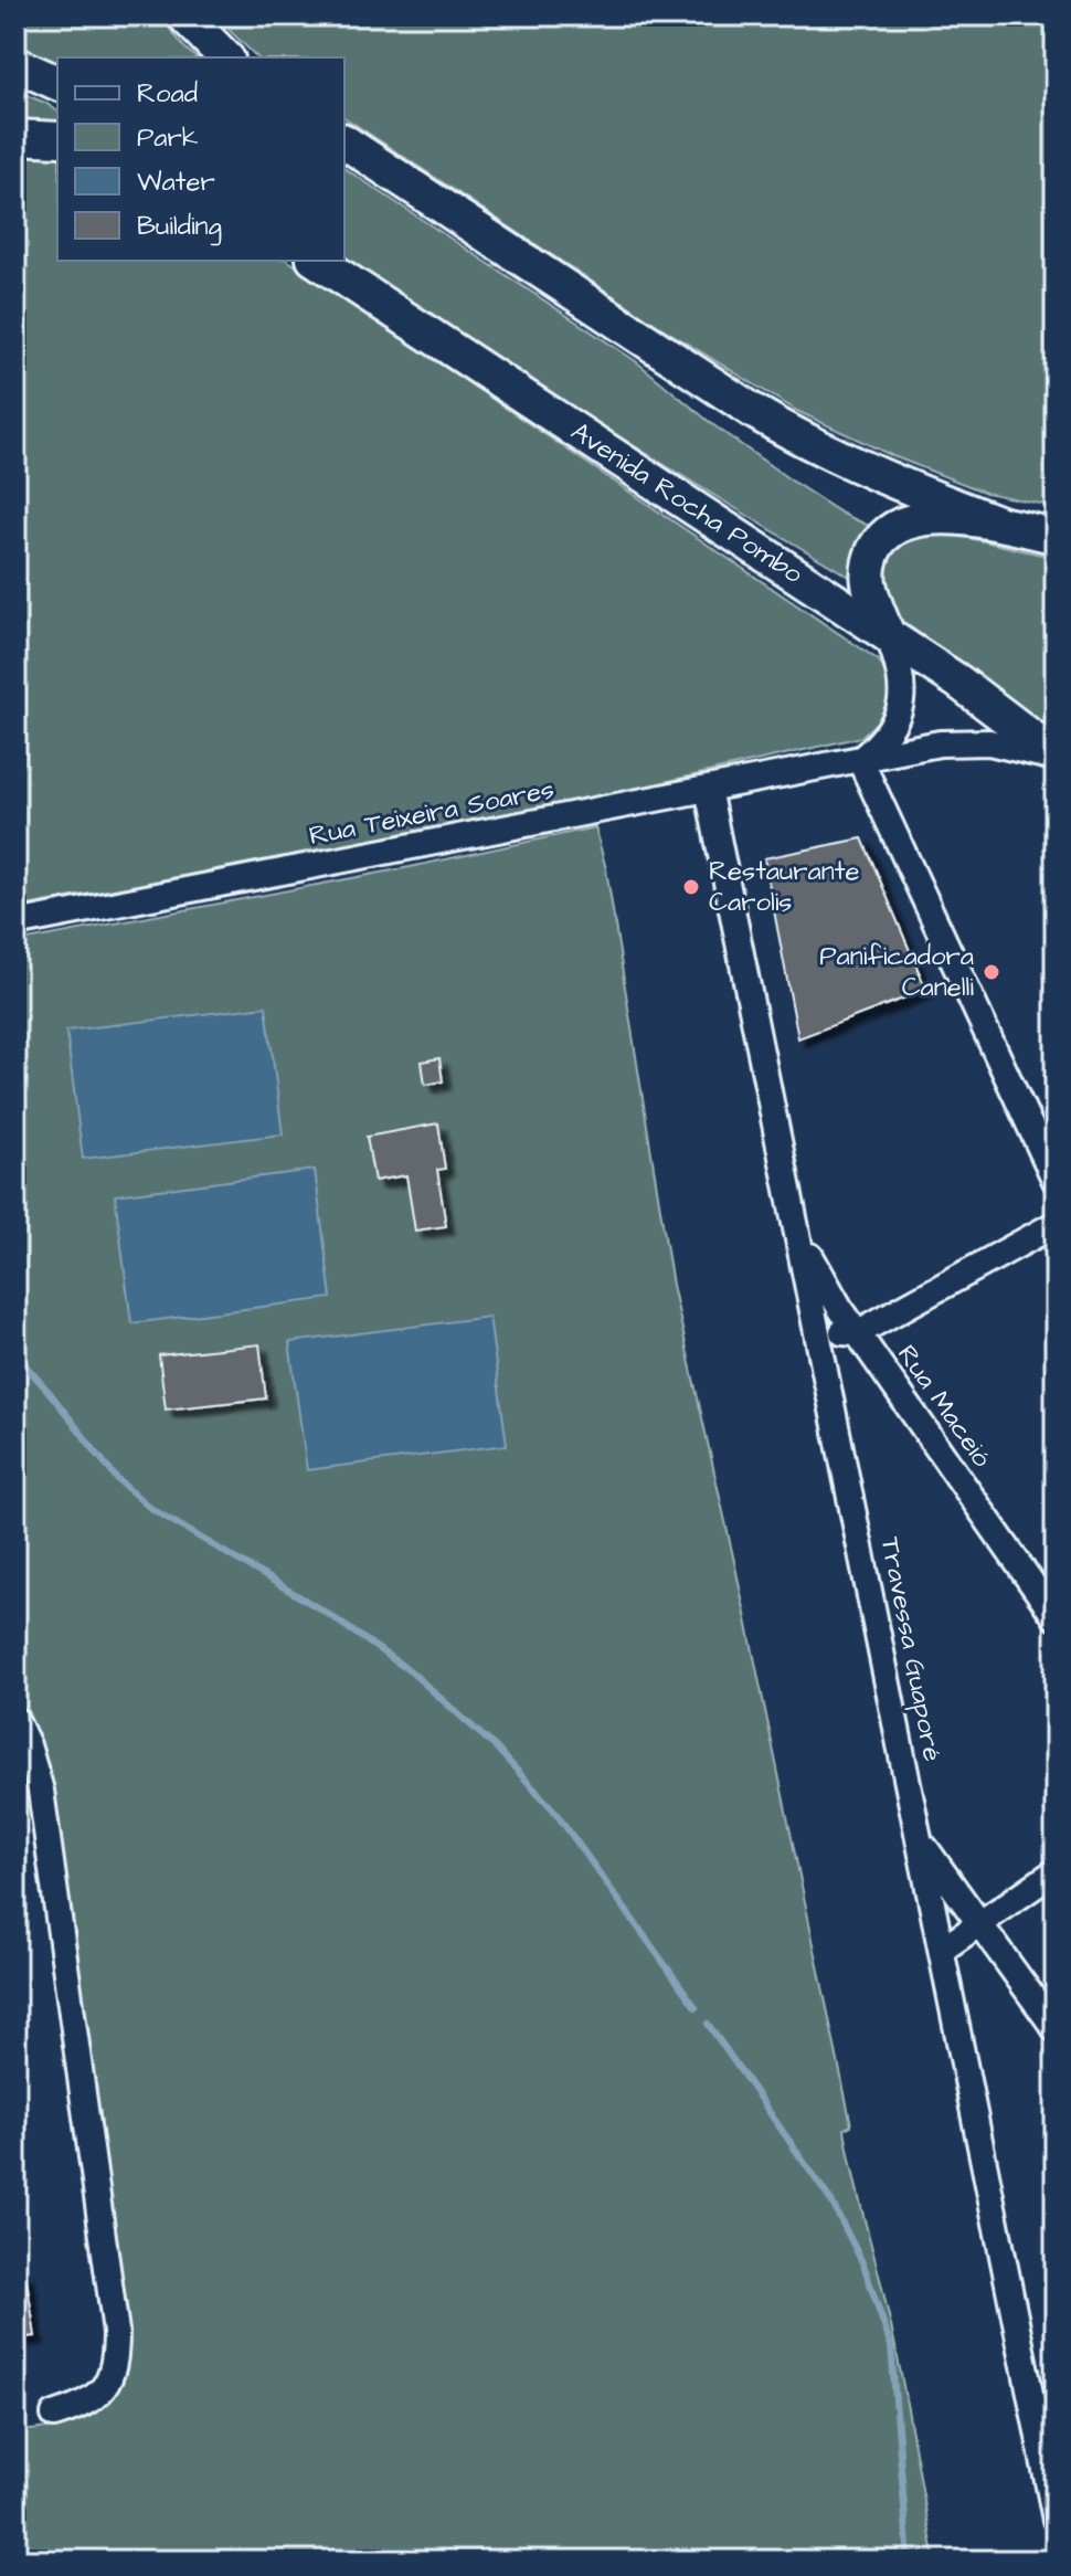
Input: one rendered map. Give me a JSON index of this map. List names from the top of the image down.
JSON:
{
  "streets": {
    "main road": ["Avenida Rocha Pombo"],
    "street": ["Rua Teixeira Soares", "Rua Maceió", "Travessa Guaporé"]
  },
  "crossings": [
    ["Avenida Rocha Pombo", "Rua Teixeira Soares"],
    ["Rua Teixeira Soares", "Travessa Guaporé"],
    ["Rua Maceió", "Travessa Guaporé"]
  ],
  "places": ["Restaurante Carolis", "Panificadora Canelli"],
  "legend": [
    "Road",
    "Park",
    "Water",
    "Building"
  ]
}
